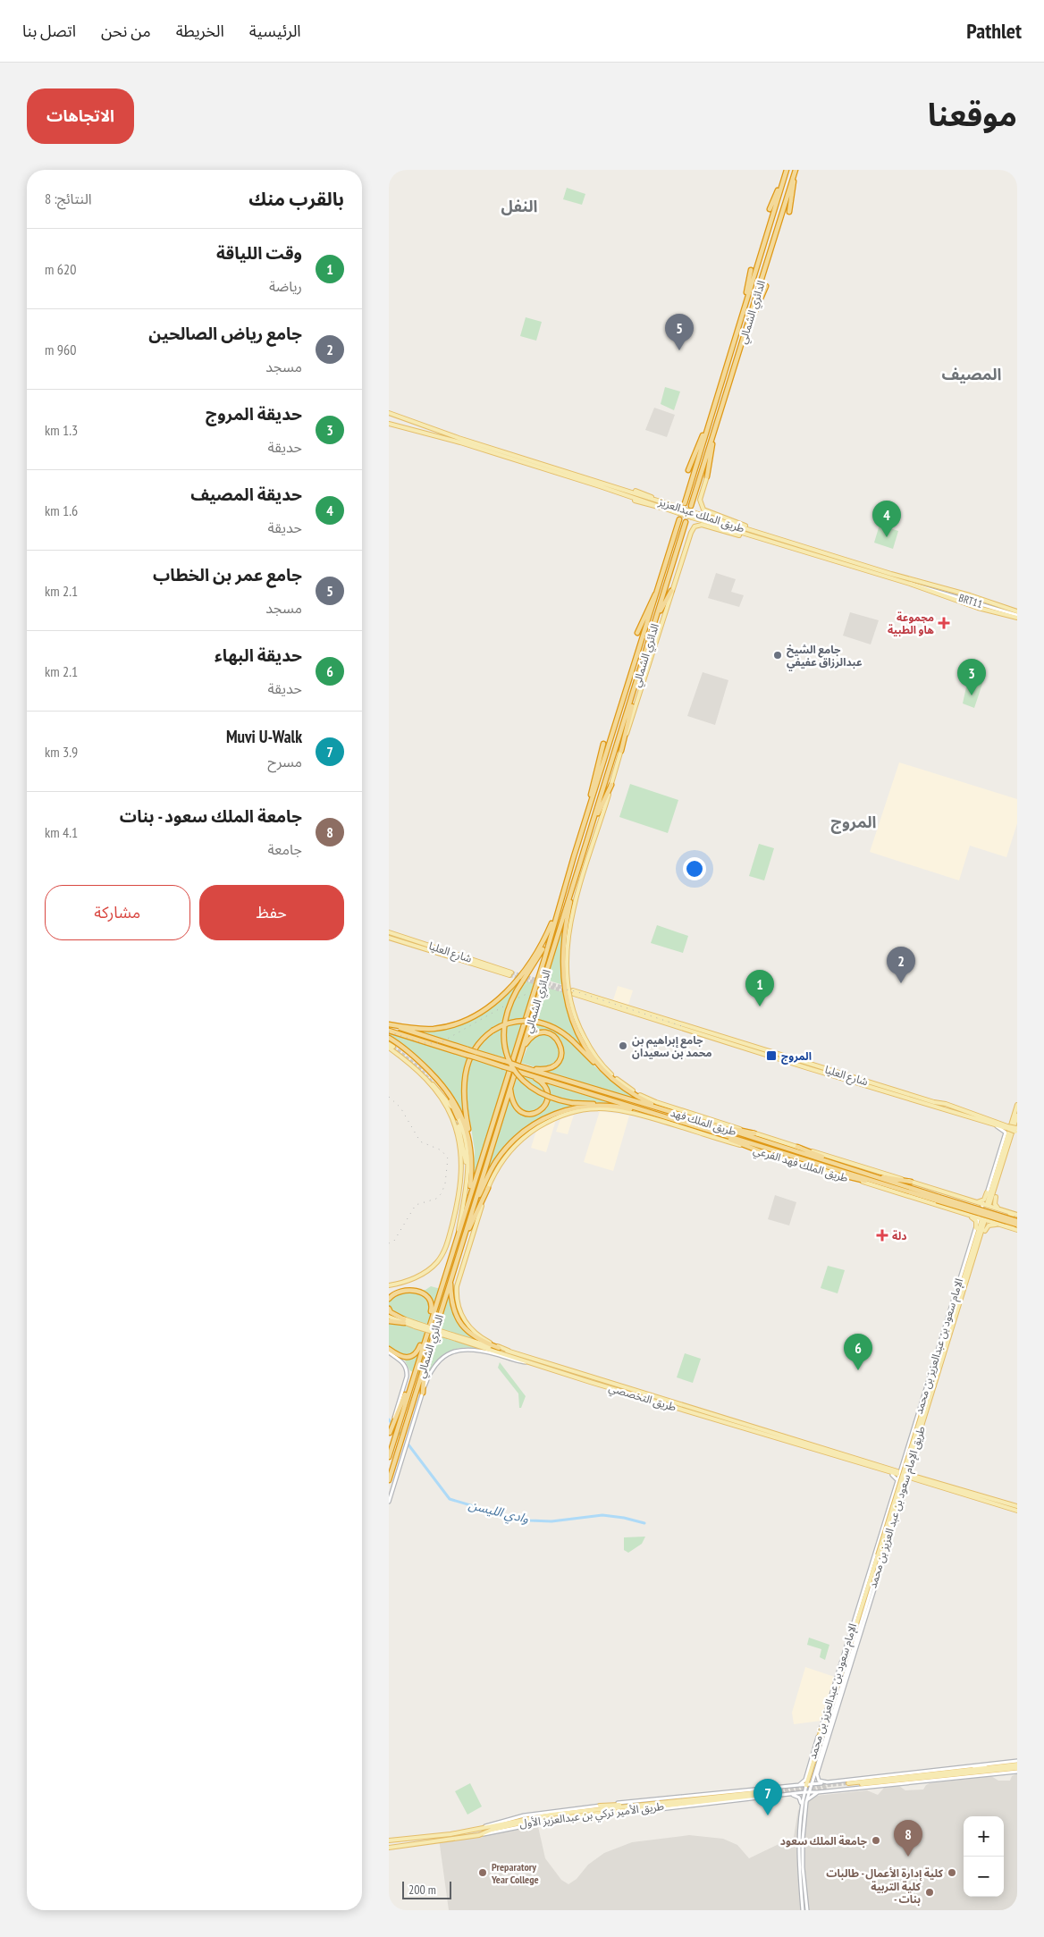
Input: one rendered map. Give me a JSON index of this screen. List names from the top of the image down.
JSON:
{
  "streets": {
    "highway": ["الدائري الشمالي", "طريق الملك فهد"],
    "main road": [
      "طريق الملك عبدالعزيز",
      "BRT11",
      "شارع العليا",
      "طريق الملك فهد الفرعي",
      "الإمام سعود بن عبدالعزيز بن محمد",
      "طريق التخصصي",
      "طريق الإمام سعود بن عبد العزيز بن محمد",
      "طريق الأمير تركي بن عبدالعزيز الأول"
    ]
  },
  "crossings": [
    ["الدائري الشمالي", "طريق الملك عبدالعزيز"],
    ["الدائري الشمالي", "طريق الملك فهد الفرعي"],
    ["الدائري الشمالي", "طريق التخصصي"],
    ["طريق الملك عبدالعزيز", "BRT11"],
    ["شارع العليا", "الإمام سعود بن عبدالعزيز بن محمد"],
    ["طريق الملك فهد الفرعي", "الإمام سعود بن عبدالعزيز بن محمد"],
    ["طريق الملك فهد الفرعي", "طريق التخصصي"],
    ["طريق الملك فهد الفرعي", "طريق الإمام سعود بن عبد العزيز بن محمد"],
    ["الإمام سعود بن عبدالعزيز بن محمد", "طريق الإمام سعود بن عبد العزيز بن محمد"]
  ],
  "districts": ["النفل", "المصيف", "المروج"],
  "water": ["وادي الليسن"],
  "places": {
    "health": ["مجموعة هاو الطبية", "دلة"],
    "other": [
      "جامع الشيخ عبدالرزاق عفيفي",
      "جامع إبراهيم بن محمد بن سعيدان",
      "جامعة الملك سعود",
      "Preparatory Year College",
      "كلية إدارة الأعمال - طالبات",
      "كلية التربية - بنات"
    ],
    "transit": ["المروج"]
  },
  "scale_bar": "200 m",
  "page": {
    "header": "Pathlet",
    "nav": [
      "الرئيسية",
      "الخريطة",
      "من نحن",
      "اتصل بنا"
    ],
    "title": "موقعنا",
    "buttons": [
      "الاتجاهات",
      ["حفظ", "مشاركة"]
    ],
    "heading": ["بالقرب منك", "النتائج: 8"],
    "list": [
      {
        "mark": "1",
        "name": "وقت اللياقة",
        "note": "رياضة",
        "value": "620 m"
      },
      {
        "mark": "2",
        "name": "جامع رياض الصالحين",
        "note": "مسجد",
        "value": "960 m"
      },
      {
        "mark": "3",
        "name": "حديقة المروج",
        "note": "حديقة",
        "value": "1.3 km"
      },
      {
        "mark": "4",
        "name": "حديقة المصيف",
        "note": "حديقة",
        "value": "1.6 km"
      },
      {
        "mark": "5",
        "name": "جامع عمر بن الخطاب",
        "note": "مسجد",
        "value": "2.1 km"
      },
      {
        "mark": "6",
        "name": "حديقة البهاء",
        "note": "حديقة",
        "value": "2.1 km"
      },
      {
        "mark": "7",
        "name": "Muvi U-Walk",
        "note": "مسرح",
        "value": "3.9 km"
      },
      {
        "mark": "8",
        "name": "جامعة الملك سعود - بنات",
        "note": "جامعة",
        "value": "4.1 km"
      }
    ],
    "pins": [
      "5",
      "4",
      "3",
      "2",
      "1",
      "6",
      "7",
      "8"
    ],
    "map_buttons": ["+", "−"],
    "scale": "200 m"
  }
}
